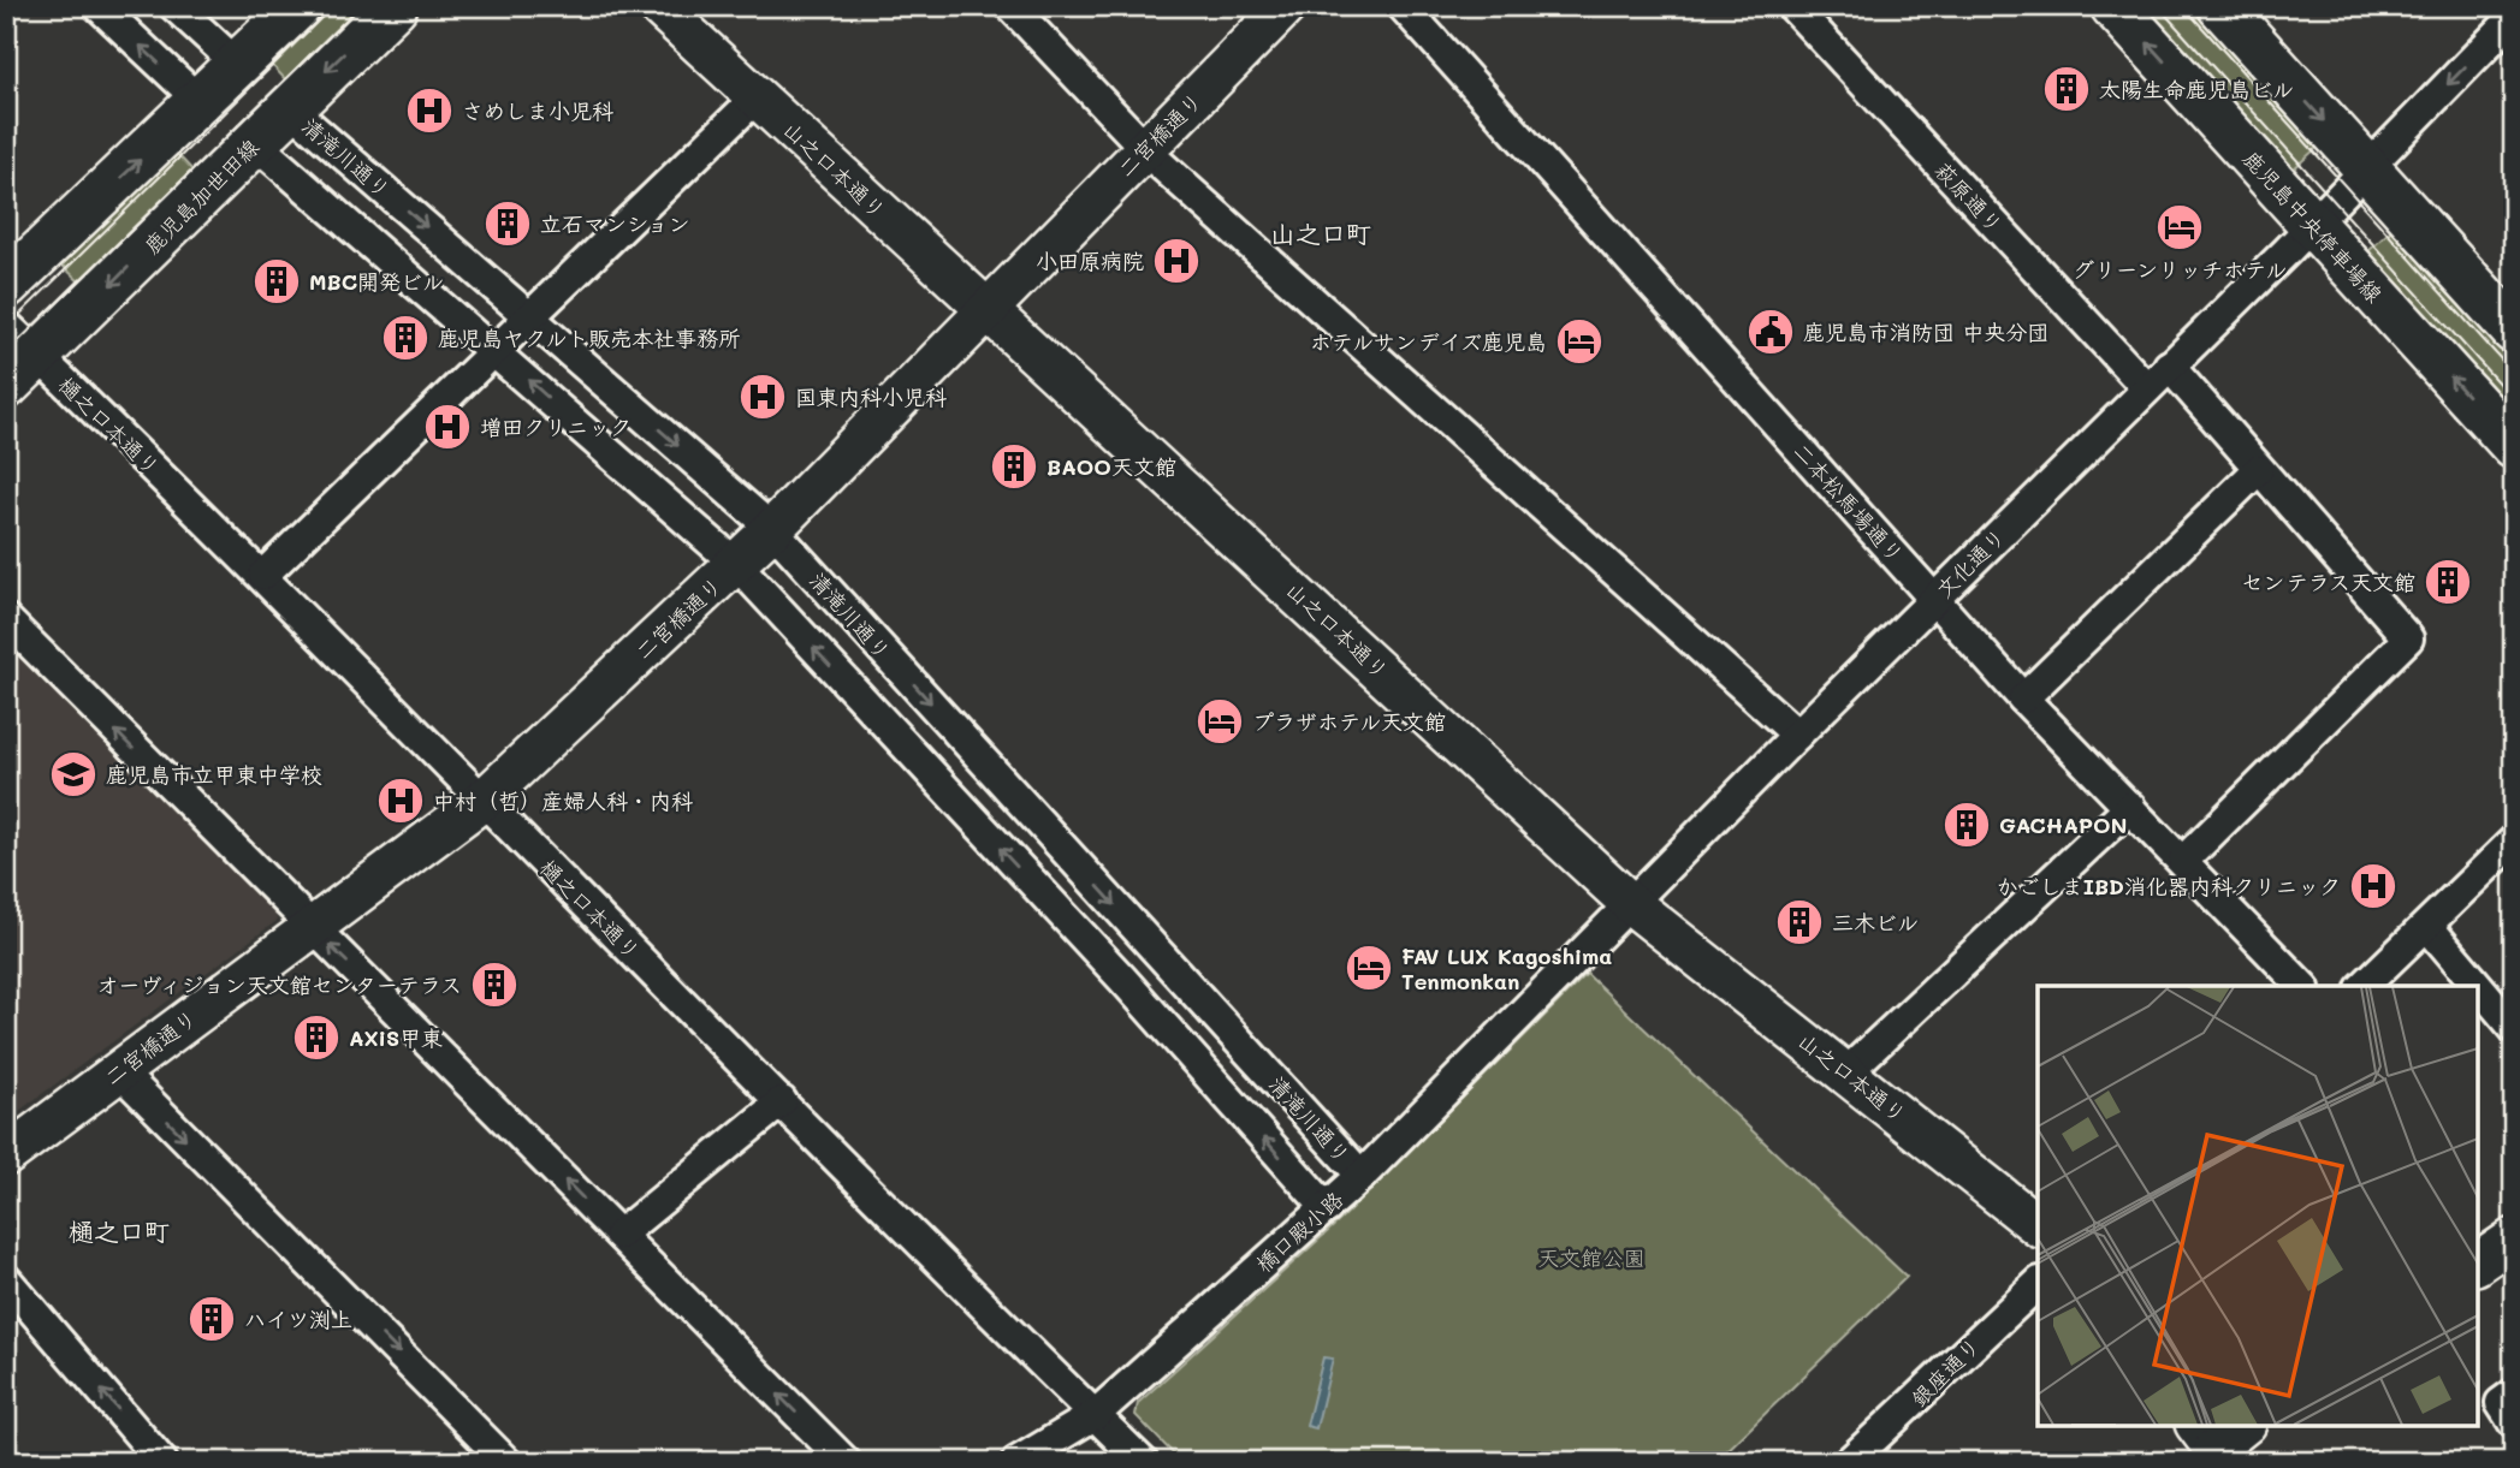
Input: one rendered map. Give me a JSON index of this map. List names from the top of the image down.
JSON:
{
  "streets": {
    "main road": ["鹿児島加世田線", "鹿児島中央停車場線"],
    "street": [
      "二宮橋通り",
      "清滝川通り",
      "山之口本通り",
      "萩原通り",
      "樋之口本通り",
      "二本松馬場通り",
      "文化通り",
      "橋口殿小路",
      "銀座通り"
    ]
  },
  "crossings": [
    ["二宮橋通り", "清滝川通り"],
    ["二宮橋通り", "山之口本通り"],
    ["二宮橋通り", "樋之口本通り"],
    ["清滝川通り", "鹿児島加世田線"],
    ["清滝川通り", "橋口殿小路"],
    ["山之口本通り", "文化通り"],
    ["山之口本通り", "橋口殿小路"],
    ["鹿児島加世田線", "樋之口本通り"],
    ["萩原通り", "文化通り"],
    ["鹿児島中央停車場線", "文化通り"],
    ["樋之口本通り", "橋口殿小路"],
    ["二本松馬場通り", "文化通り"],
    ["文化通り", "橋口殿小路"]
  ],
  "districts": ["山之口町", "樋之口町"],
  "parks": ["天文館公園"],
  "places": {
    "building": [
      "太陽生命鹿児島ビル",
      "立石マンション",
      "MBC開発ビル",
      "鹿児島ヤクルト販売本社事務所",
      "BAOO天文館",
      "センテラス天文館",
      "GACHAPON",
      "三木ビル",
      "オーヴィジョン天文館センターテラス",
      "AXiS甲東",
      "ハイツ渕上"
    ],
    "hospital": [
      "さめしま小児科",
      "小田原病院",
      "国東内科小児科",
      "増田クリニック",
      "中村（哲）産婦人科・内科",
      "かごしまIBD消化器内科クリニック"
    ],
    "hotel": [
      "グリーンリッチホテル",
      "ホテルサンデイズ鹿児島",
      "プラザホテル天文館",
      "FAV LUX Kagoshima Tenmonkan"
    ],
    "public building": ["鹿児島市消防団 中央分団"],
    "school or university": ["鹿児島市立甲東中学校"]
  }
}
